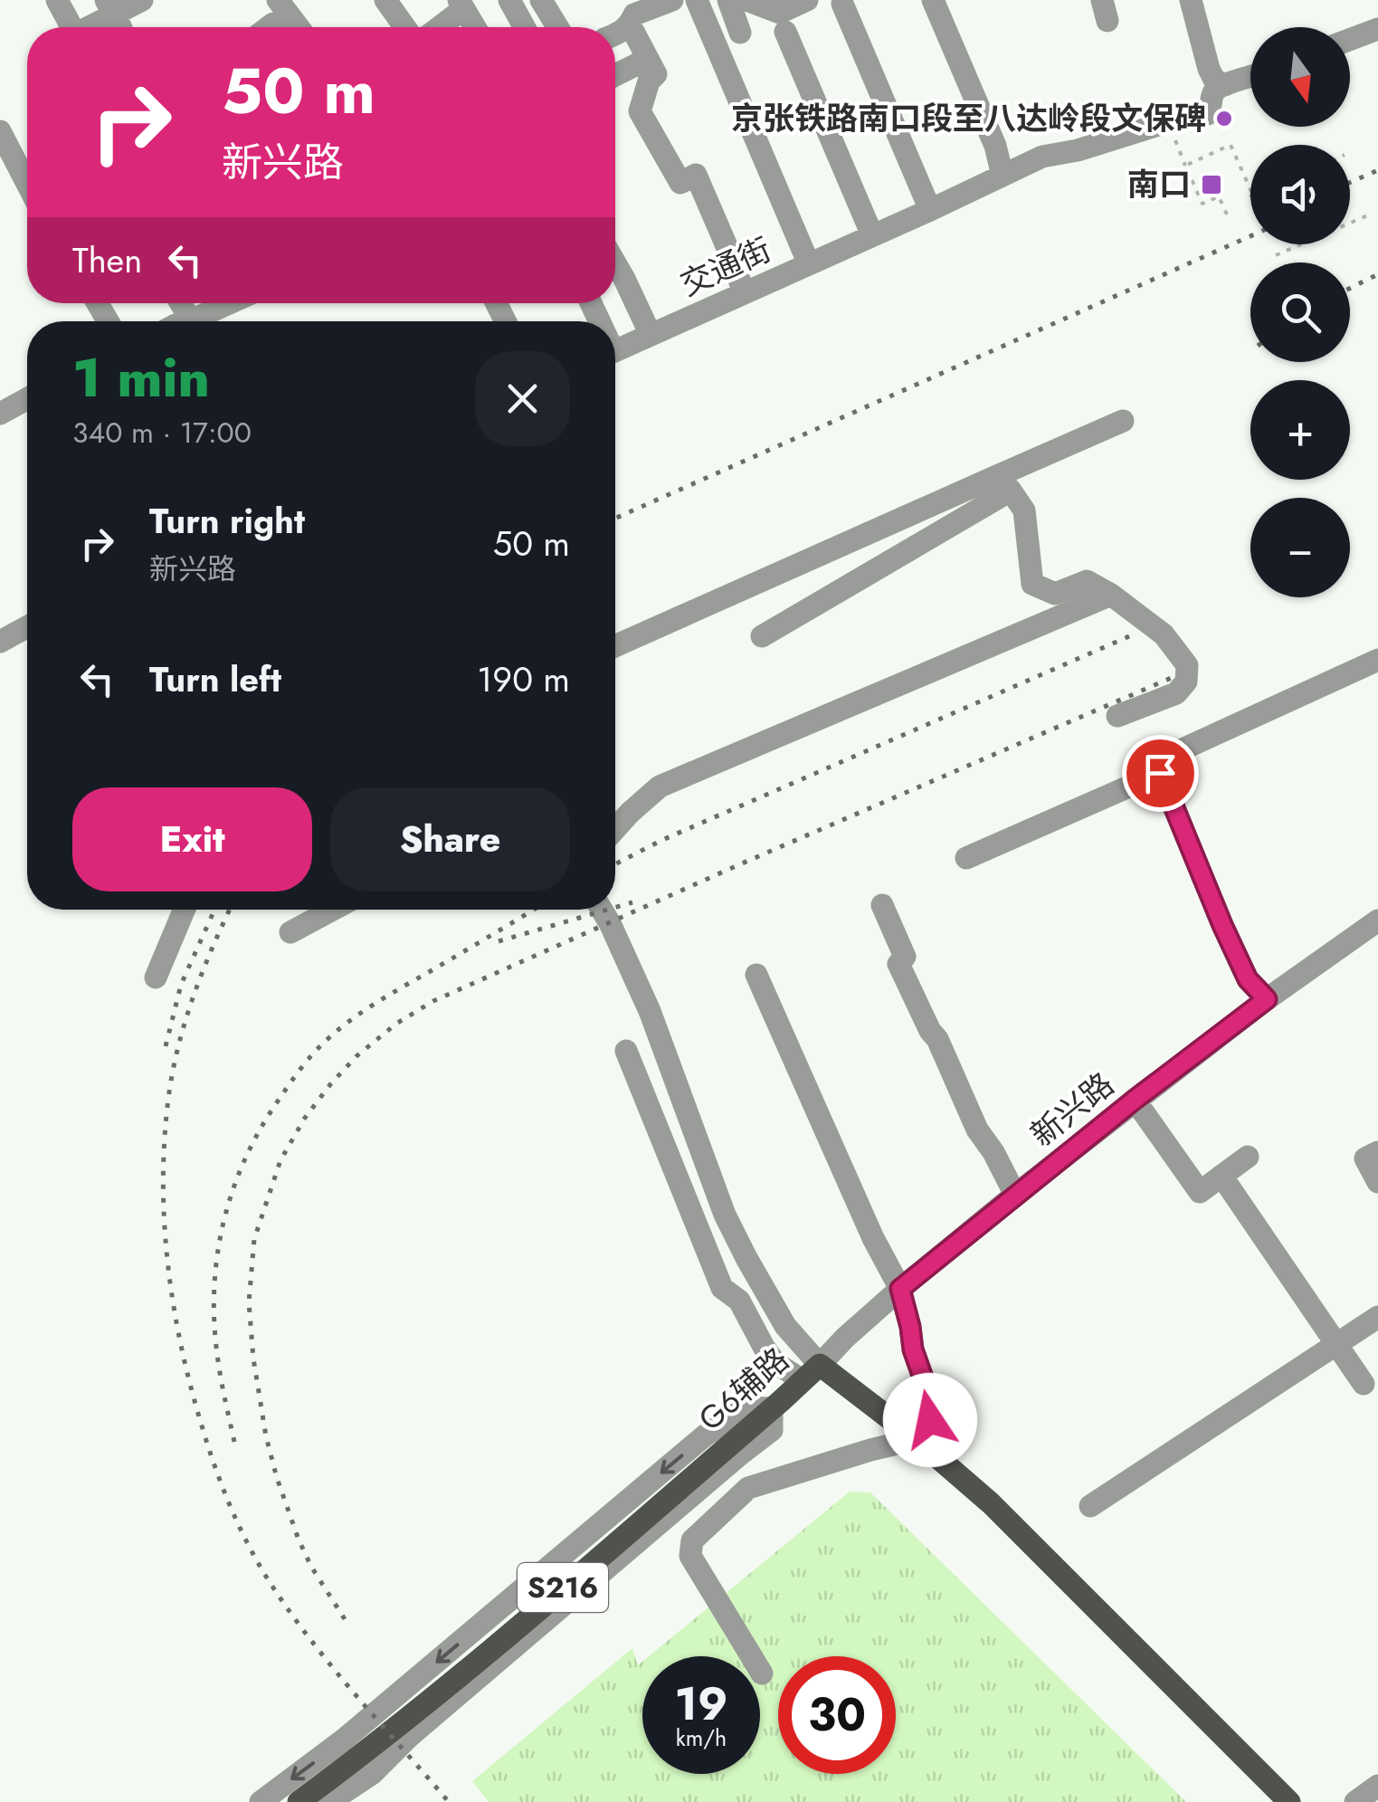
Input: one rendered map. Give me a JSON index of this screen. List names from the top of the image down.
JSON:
{
  "streets": {
    "main road": ["G6辅路", "S216"],
    "street": ["交通街", "新兴路"]
  },
  "crossings": [
    ["新兴路", "G6辅路"]
  ],
  "places": {
    "other": ["京张铁路南口段至八达岭段文保碑"],
    "transit": ["南口"]
  },
  "north": "bottom",
  "page": {
    "map_buttons": ["+", "−"],
    "turn": ["50 m", "新兴路"],
    "then": "Then",
    "heading": ["1 min", "340 m · 17:00"],
    "list": [
      {
        "name": "Turn right",
        "note": "新兴路",
        "value": "50 m"
      },
      {
        "name": "Turn left",
        "value": "190 m"
      }
    ],
    "buttons": ["Exit", "Share"],
    "speed": "19 km/h",
    "limit": "30"
  }
}
